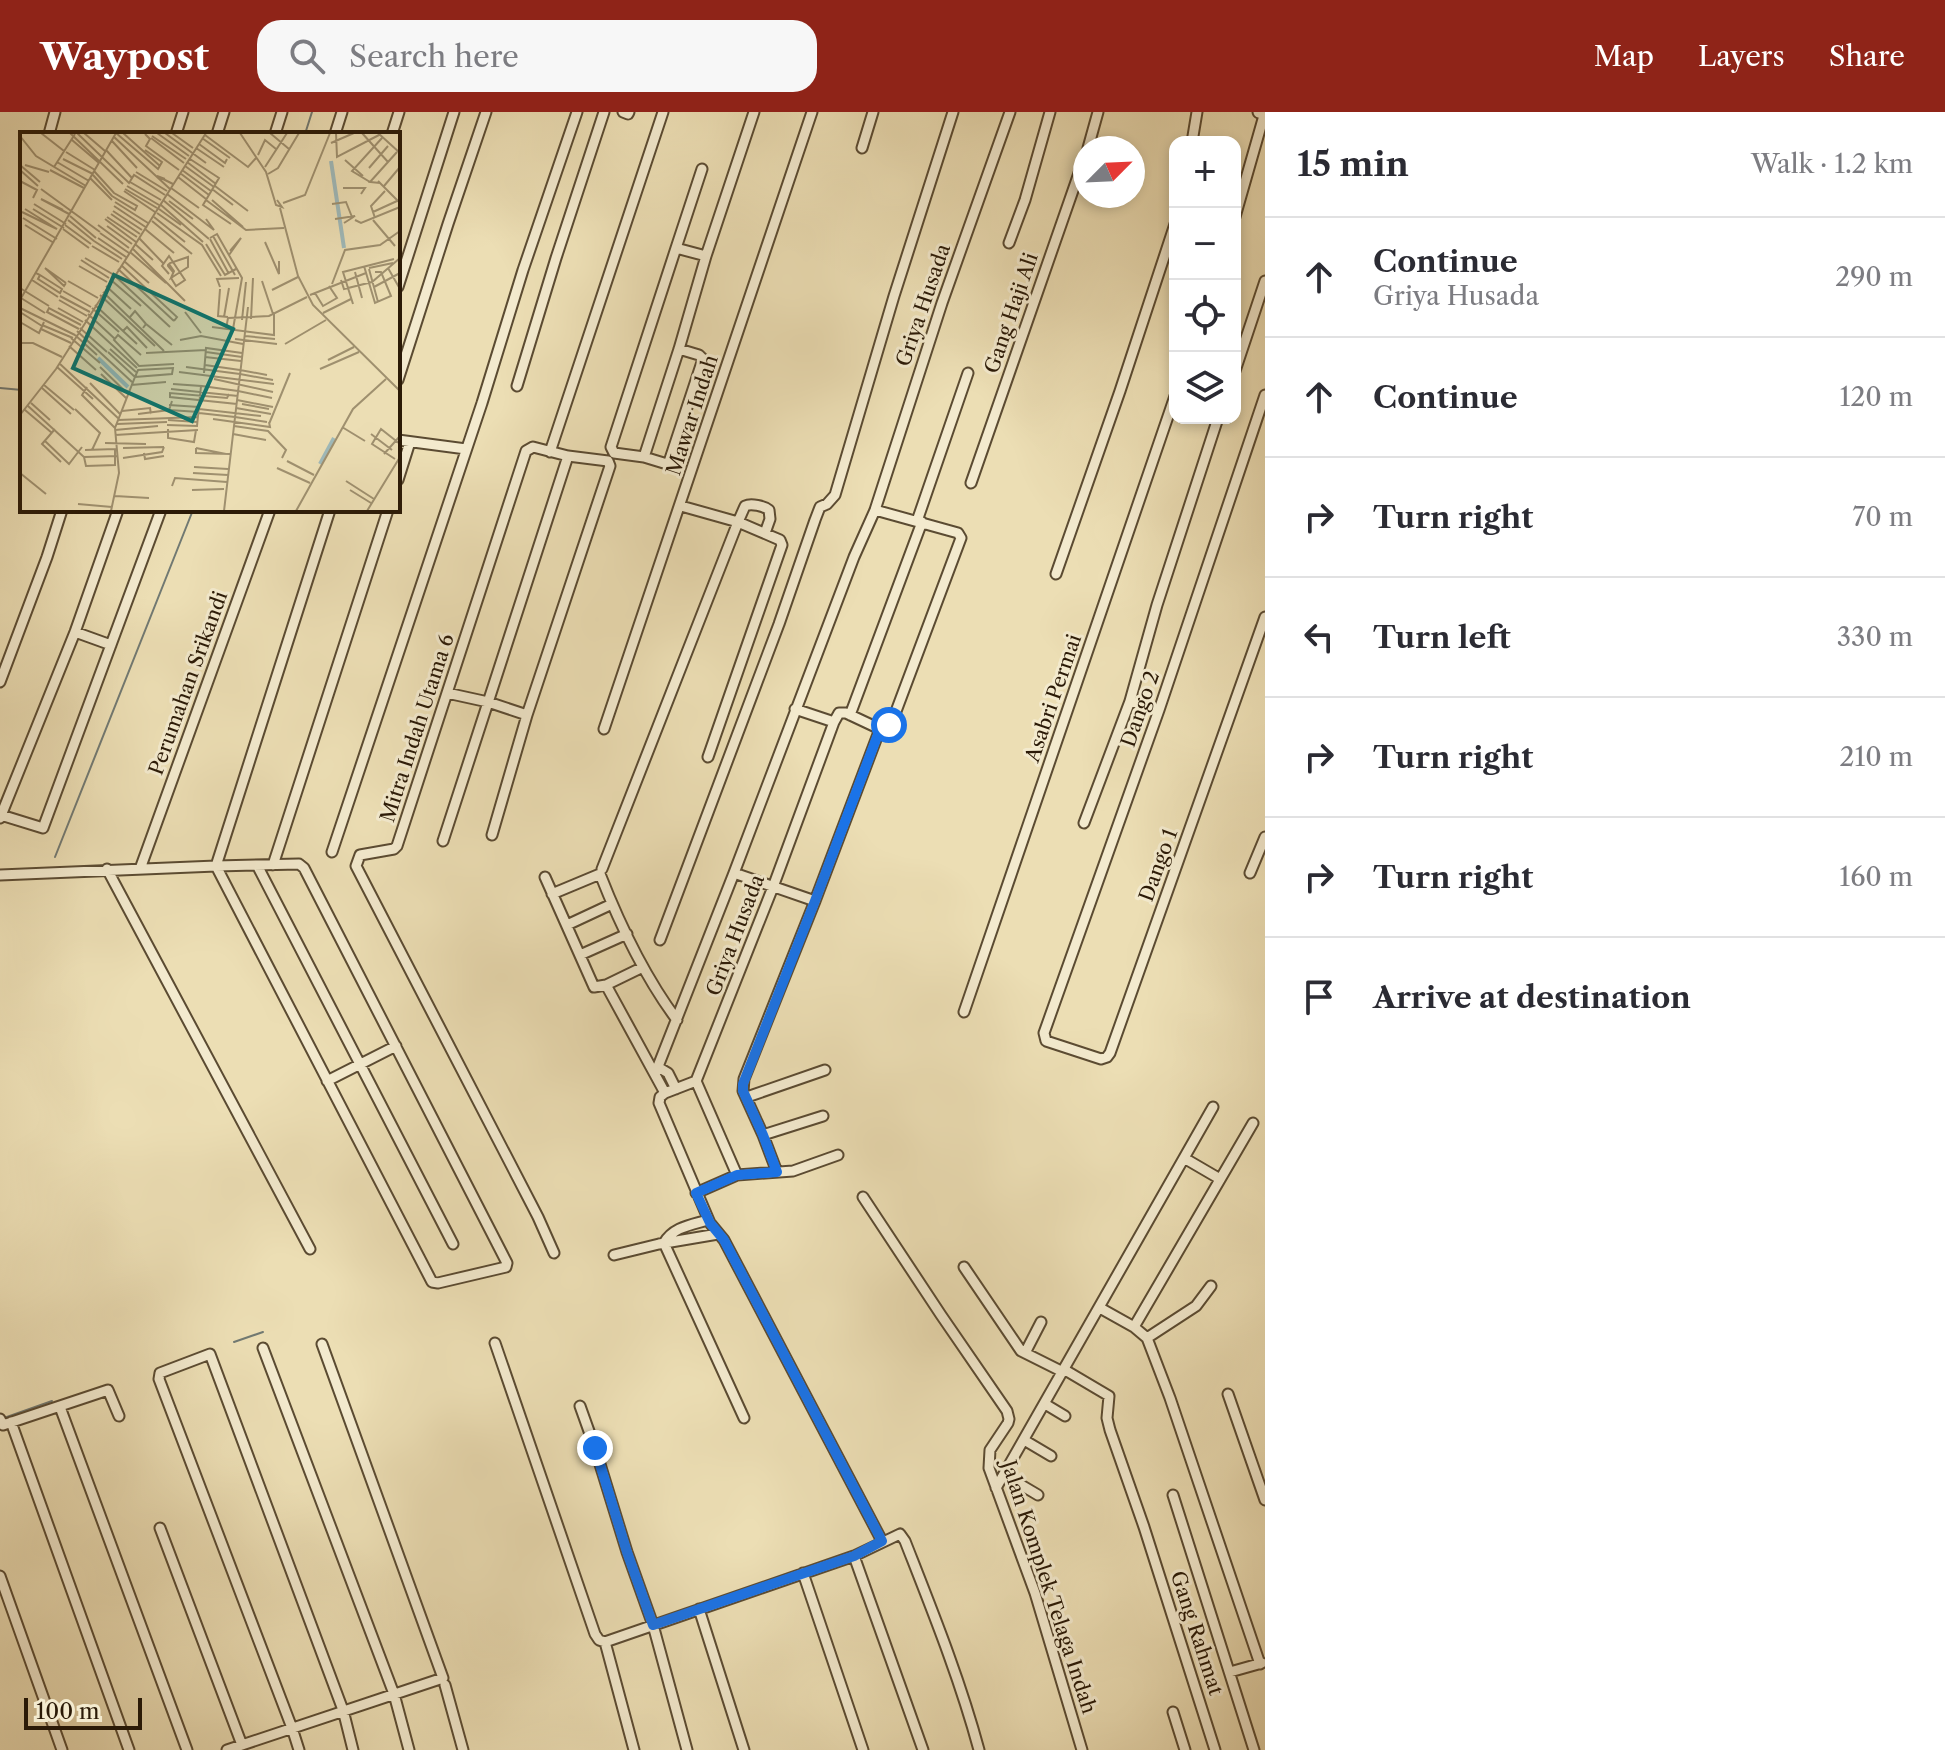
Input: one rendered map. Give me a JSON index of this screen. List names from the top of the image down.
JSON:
{
  "streets": {
    "street": [
      "Griya Husada",
      "Gang Haji Ali",
      "Mawar Indah",
      "Perumahan Srikandi",
      "Asabri Permai",
      "Dango 2",
      "Mitra Indah Utama 6",
      "Dango 1",
      "Jalan Komplek Telaga Indah",
      "Gang Rahmat"
    ]
  },
  "crossings": [
    ["Dango 2", "Dango 1"]
  ],
  "scale_bar": "100 m",
  "north": "top right",
  "page": {
    "header": "Waypost",
    "search": "Search here",
    "nav": ["Map", "Layers", "Share"],
    "heading": ["15 min", "Walk · 1.2 km"],
    "map_buttons": ["+", "−"],
    "list": [
      ["Continue", "Griya Husada", "290 m"],
      ["Continue", "120 m"],
      ["Turn right", "70 m"],
      ["Turn left", "330 m"],
      ["Turn right", "210 m"],
      ["Turn right", "160 m"],
      "Arrive at destination"
    ],
    "scale": "100 m"
  }
}
